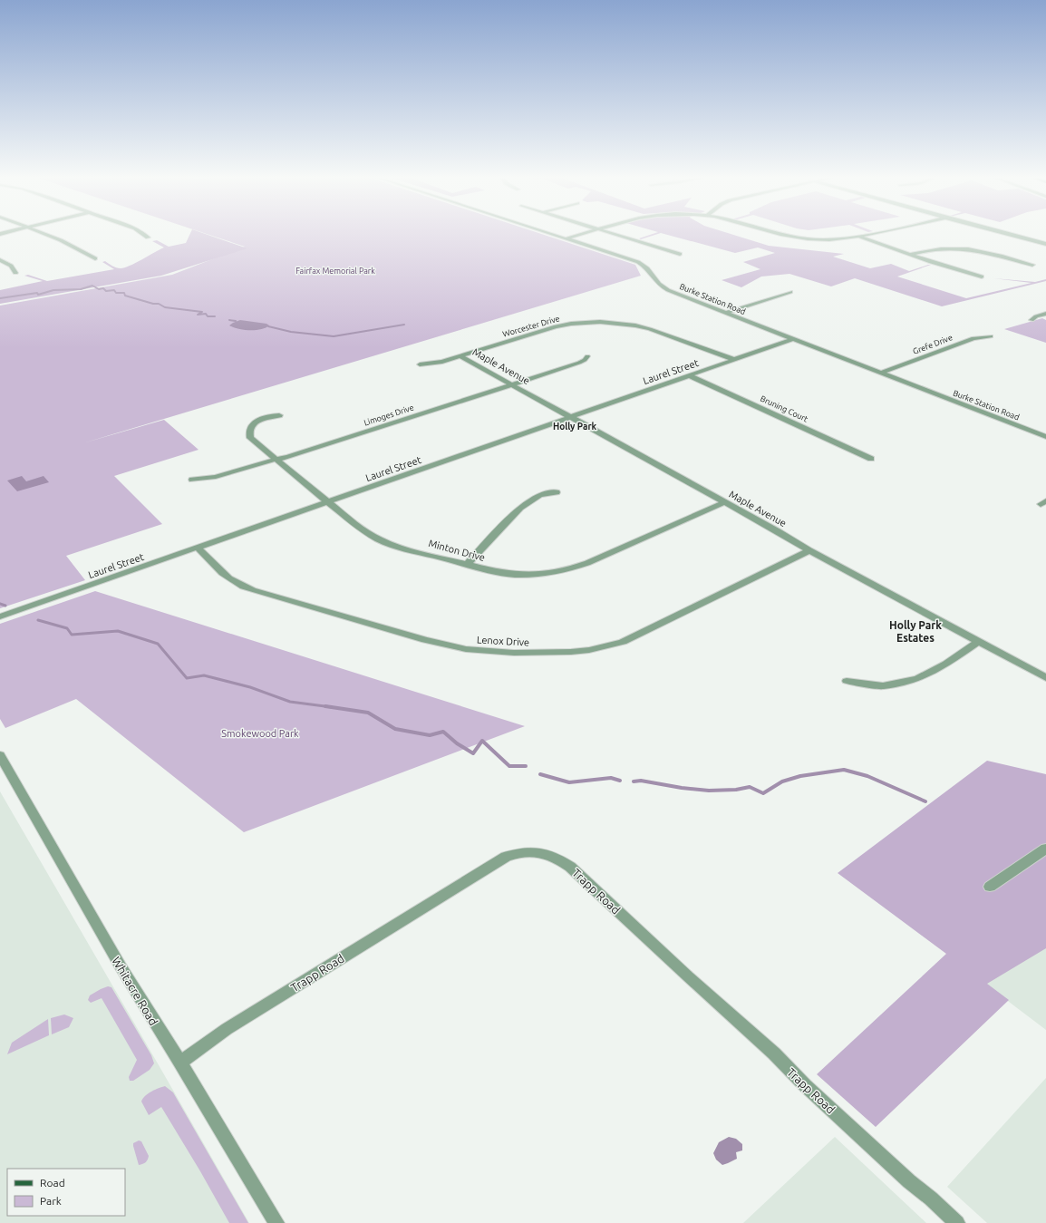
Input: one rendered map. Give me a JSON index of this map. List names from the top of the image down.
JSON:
{
  "streets": {
    "street": [
      "Burke Station Road",
      "Worcester Drive",
      "Grefe Drive",
      "Maple Avenue",
      "Laurel Street",
      "Bruning Court",
      "Limoges Drive",
      "Minton Drive",
      "Lenox Drive",
      "Trapp Road",
      "Whitacre Road"
    ]
  },
  "crossings": [
    ["Burke Station Road", "Grefe Drive"],
    ["Burke Station Road", "Laurel Street"],
    ["Worcester Drive", "Maple Avenue"],
    ["Worcester Drive", "Laurel Street"],
    ["Maple Avenue", "Laurel Street"],
    ["Maple Avenue", "Limoges Drive"],
    ["Maple Avenue", "Minton Drive"],
    ["Maple Avenue", "Lenox Drive"],
    ["Laurel Street", "Bruning Court"],
    ["Laurel Street", "Minton Drive"],
    ["Laurel Street", "Lenox Drive"],
    ["Limoges Drive", "Minton Drive"],
    ["Trapp Road", "Whitacre Road"]
  ],
  "districts": ["Holly Park", "Holly Park Estates"],
  "parks": ["Fairfax Memorial Park", "Smokewood Park"],
  "legend": ["Road", "Park"]
}
